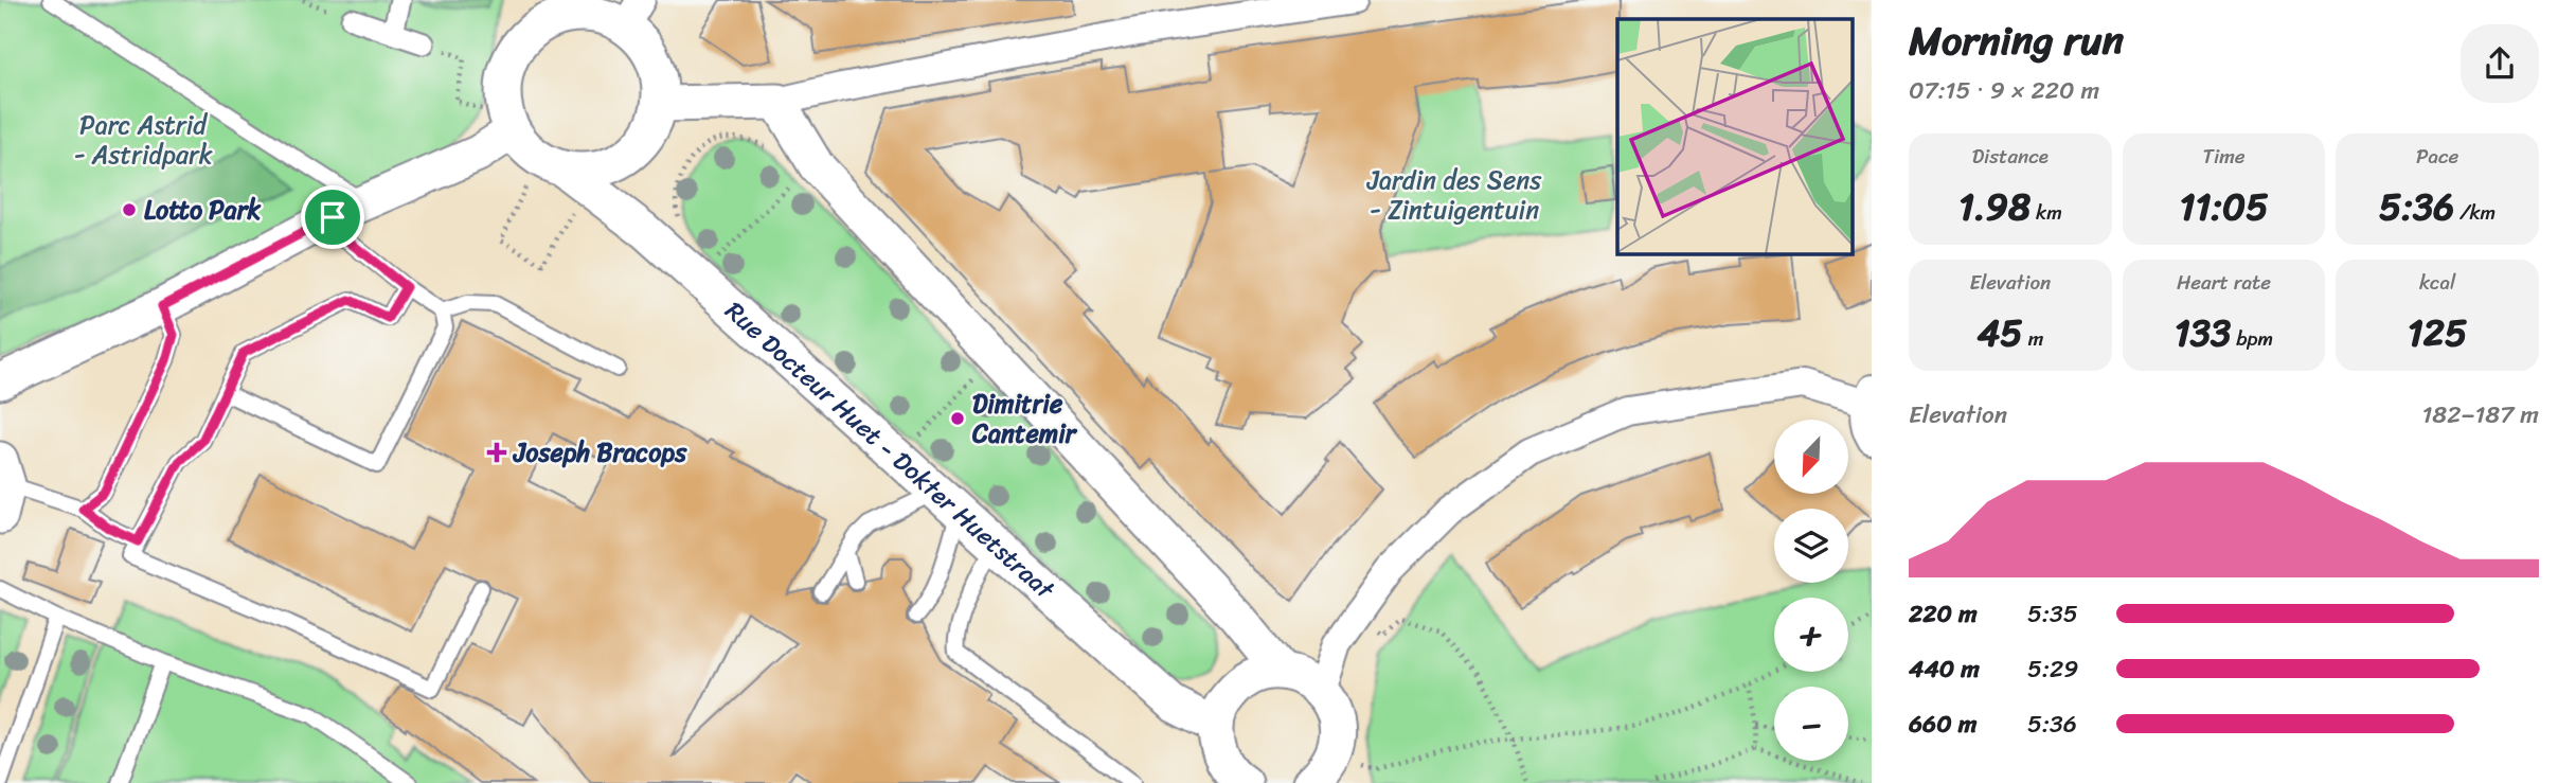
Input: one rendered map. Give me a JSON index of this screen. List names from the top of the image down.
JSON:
{
  "streets": {
    "street": ["Rue Docteur Huet - Dokter Huetstraat"]
  },
  "parks": ["Parc Astrid - Astridpark", "Jardin des Sens - Zintuigentuin"],
  "places": {
    "other": ["Lotto Park", "Dimitrie Cantemir"],
    "health": ["Joseph Bracops"]
  },
  "north": "bottom left",
  "page": {
    "heading": ["Morning run", "07:15 · 9 × 220 m"],
    "stats": [
      ["Distance", "1.98 km"],
      ["Time", "11:05"],
      ["Pace", "5:36 /km"],
      ["Elevation", "45 m"],
      ["Heart rate", "133 bpm"],
      ["kcal", "125"]
    ],
    "chart": ["Elevation", "182–187 m"],
    "map_buttons": ["+", "−"],
    "list": [
      {
        "name": "220 m",
        "note": "5:35"
      },
      {
        "name": "440 m",
        "note": "5:29"
      },
      {
        "name": "660 m",
        "note": "5:36"
      }
    ]
  }
}
